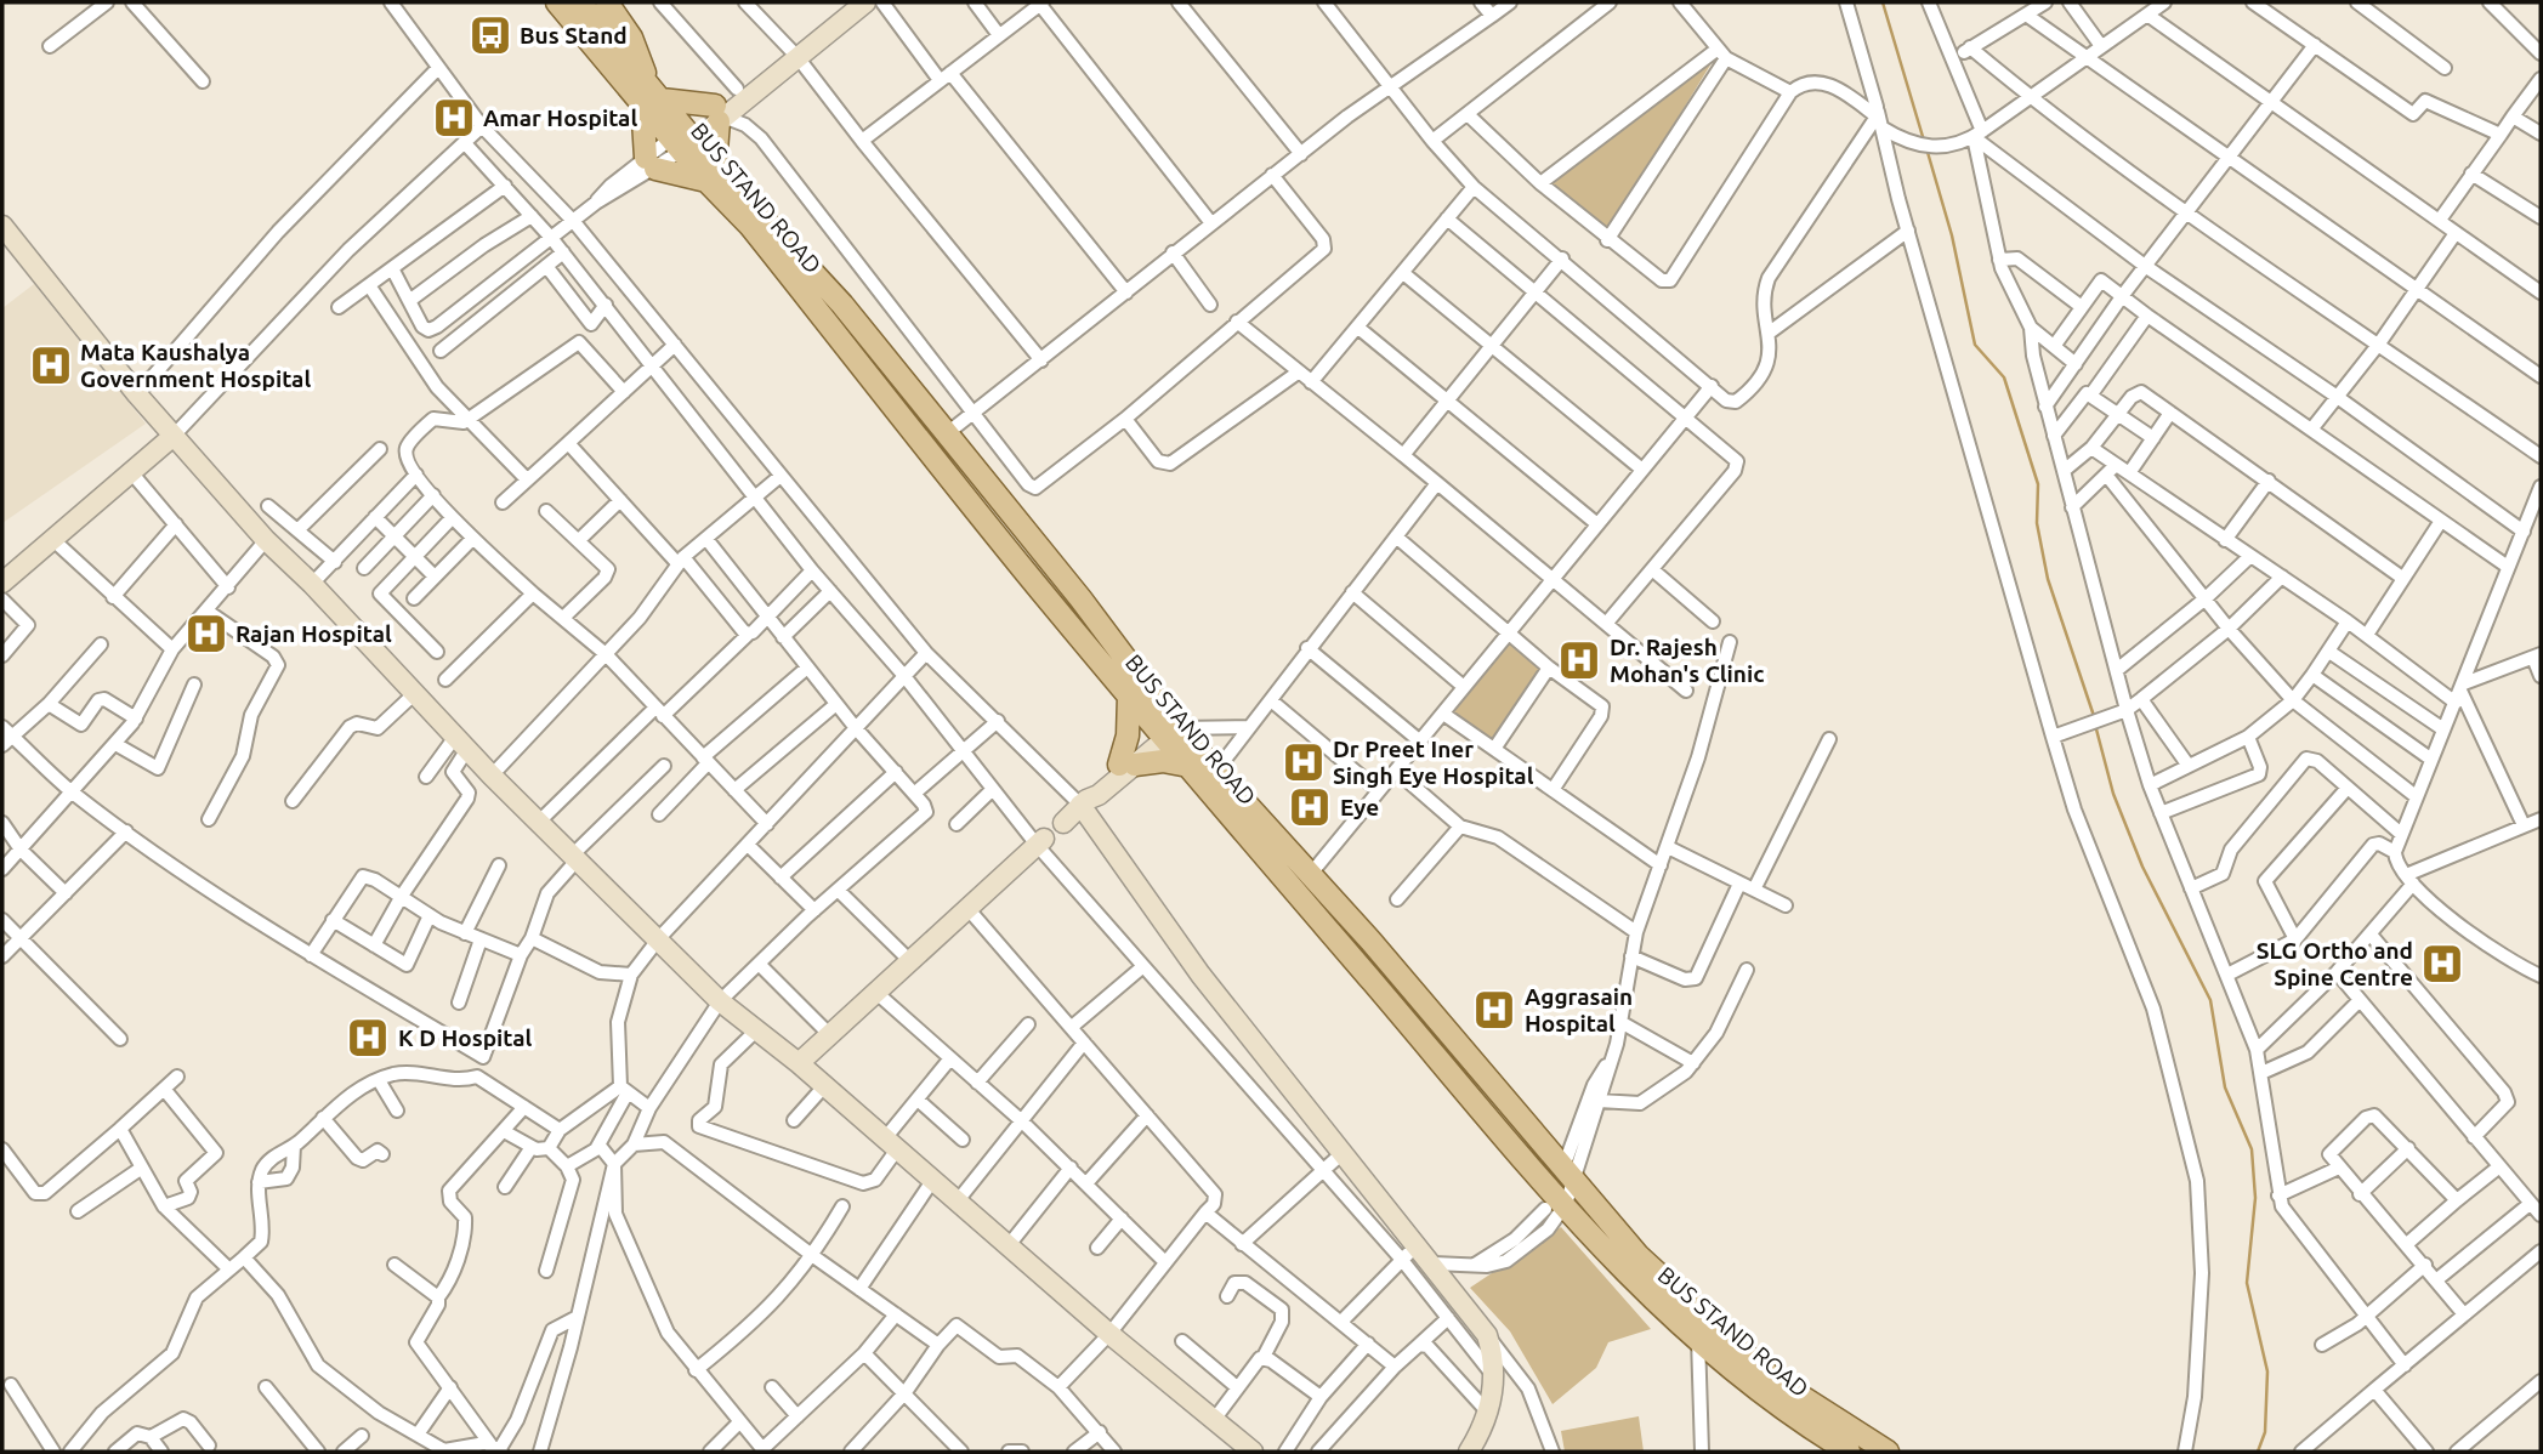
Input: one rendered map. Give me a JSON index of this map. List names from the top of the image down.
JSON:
{
  "streets": {
    "main road": ["BUS STAND ROAD"]
  },
  "places": {
    "bus stop": ["Bus Stand"],
    "hospital": [
      "Amar Hospital",
      "Mata Kaushalya Government Hospital",
      "Rajan Hospital",
      "Dr. Rajesh Mohan's Clinic",
      "Dr Preet Iner Singh Eye Hospital",
      "Eye",
      "SLG Ortho and Spine Centre",
      "Aggrasain Hospital",
      "K D Hospital"
    ]
  }
}
